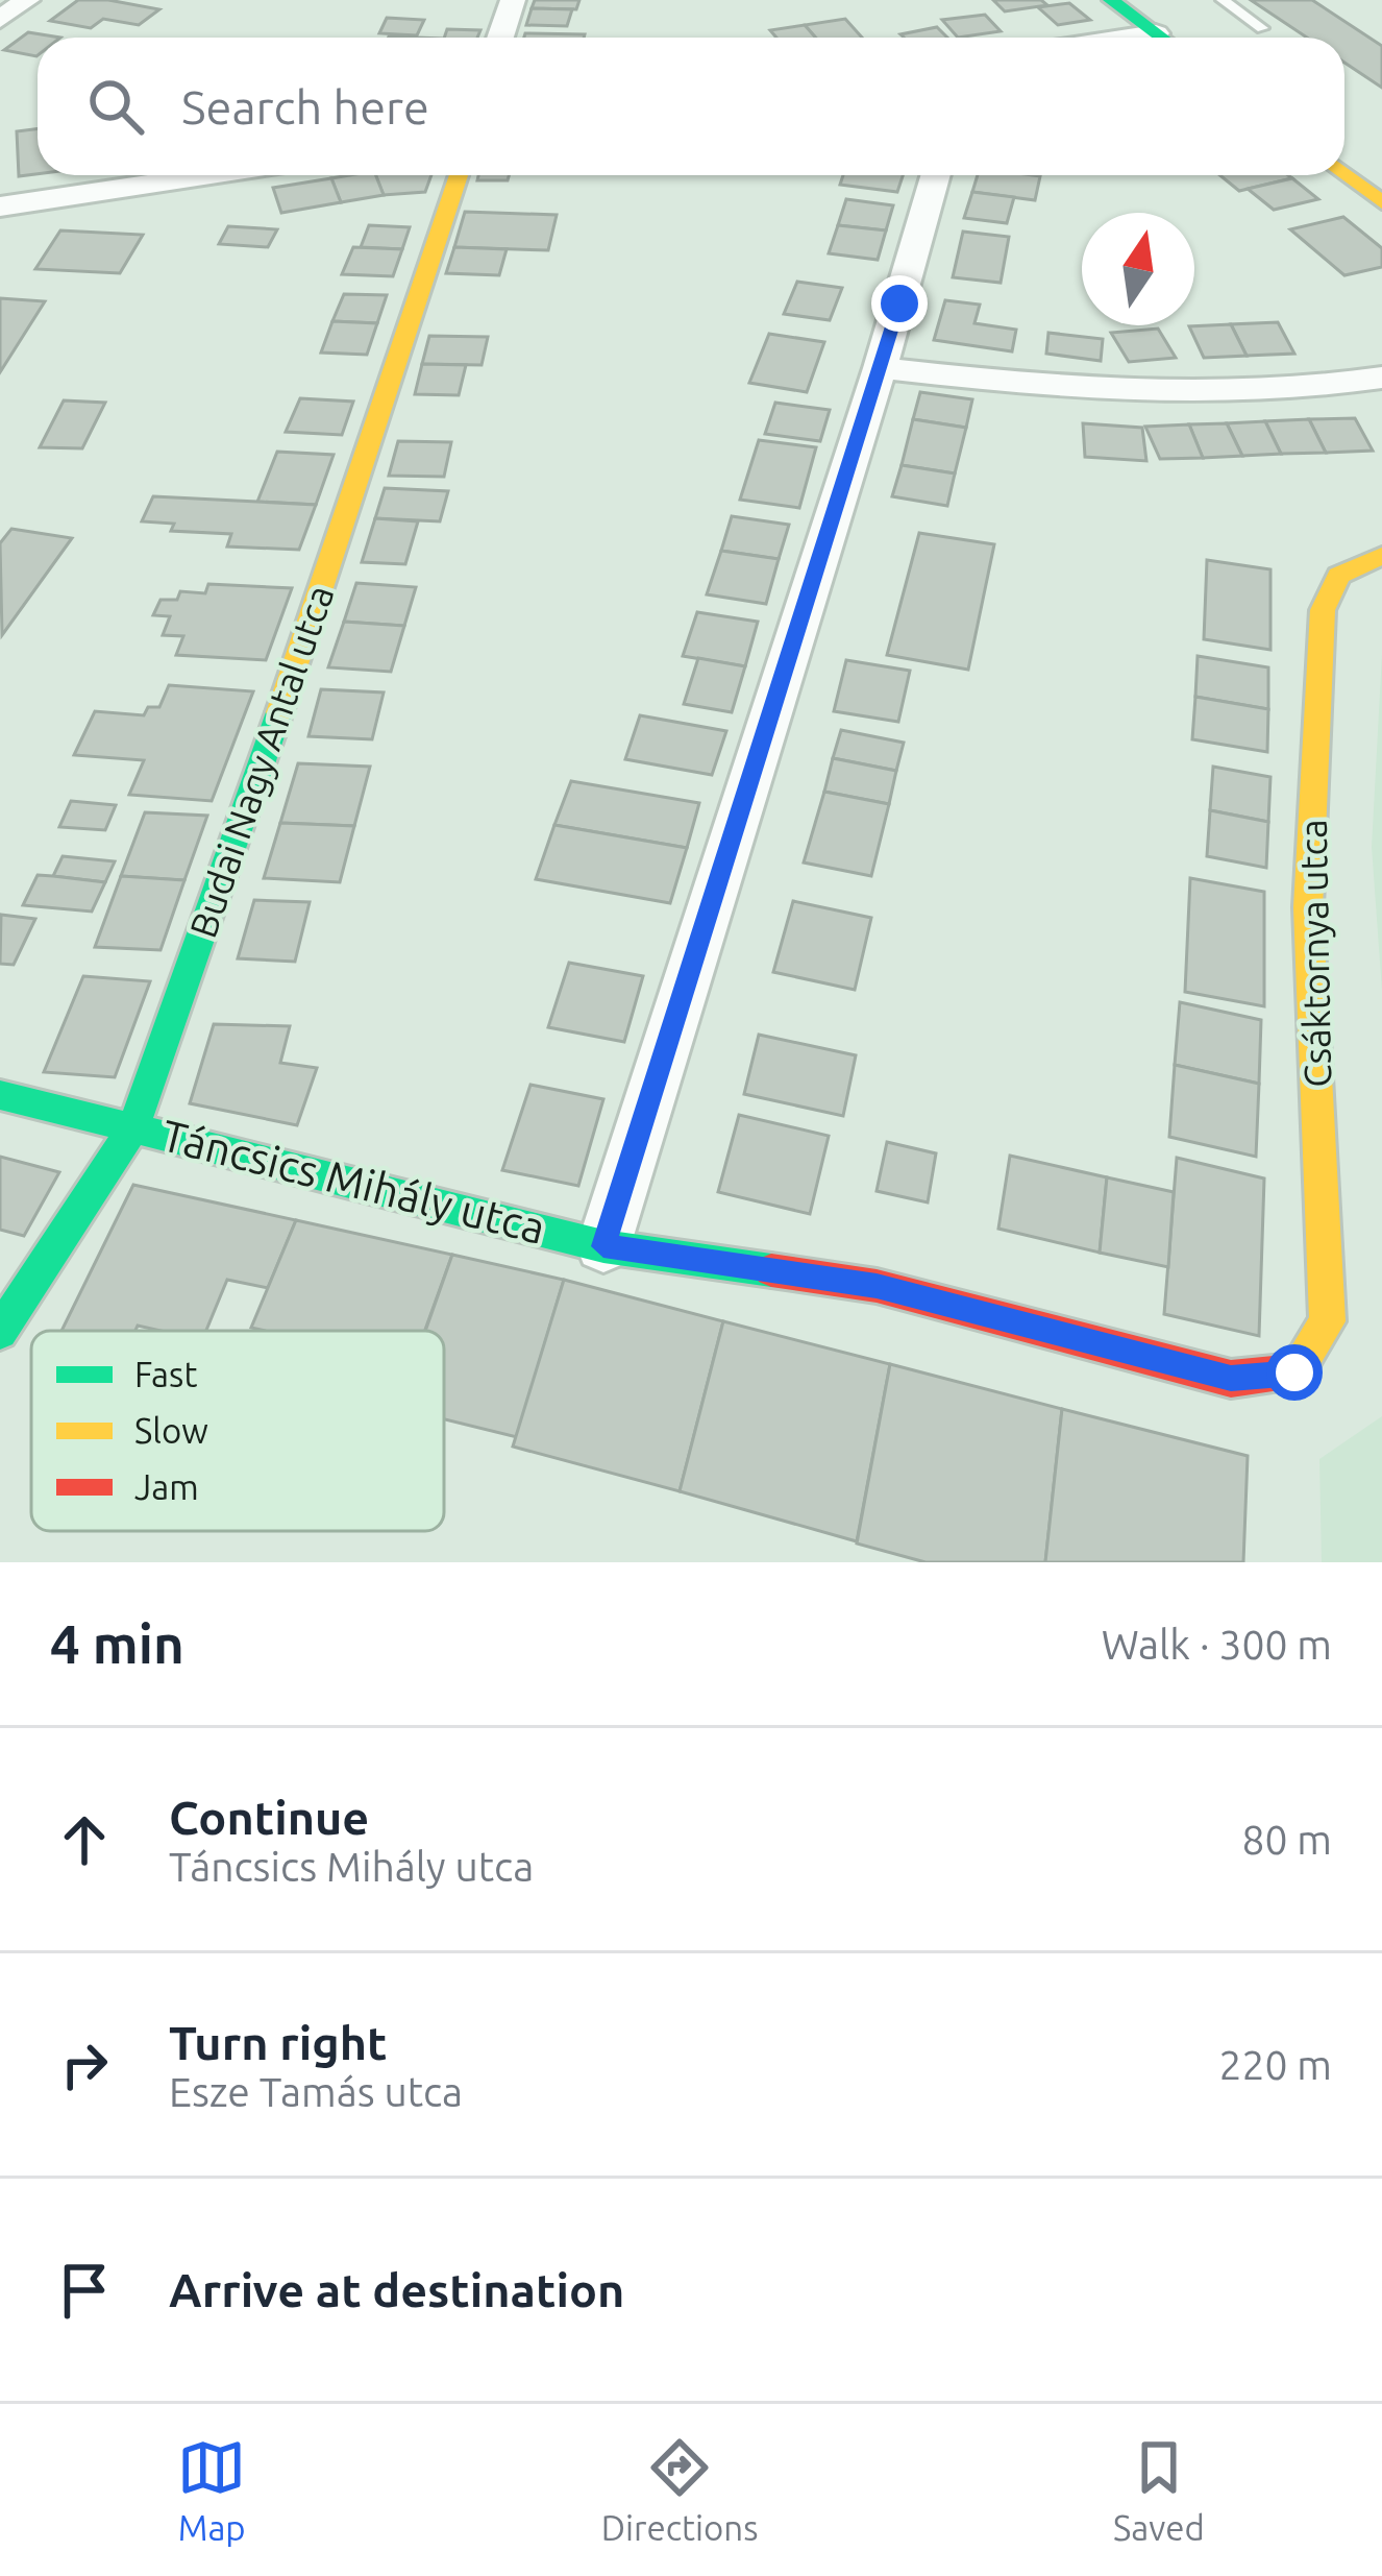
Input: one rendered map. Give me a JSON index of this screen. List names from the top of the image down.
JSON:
{
  "streets": {
    "street": ["Budai Nagy Antal utca", "Csáktornya utca", "Táncsics Mihály utca"]
  },
  "crossings": [
    ["Budai Nagy Antal utca", "Táncsics Mihály utca"],
    ["Csáktornya utca", "Táncsics Mihály utca"]
  ],
  "legend": ["Fast", "Slow", "Jam"],
  "north": "top",
  "page": {
    "search": "Search here",
    "heading": ["4 min", "Walk · 300 m"],
    "list": [
      ["Continue", "Táncsics Mihály utca", "80 m"],
      ["Turn right", "Esze Tamás utca", "220 m"],
      "Arrive at destination"
    ],
    "nav": ["Map", "Directions", "Saved"]
  }
}
